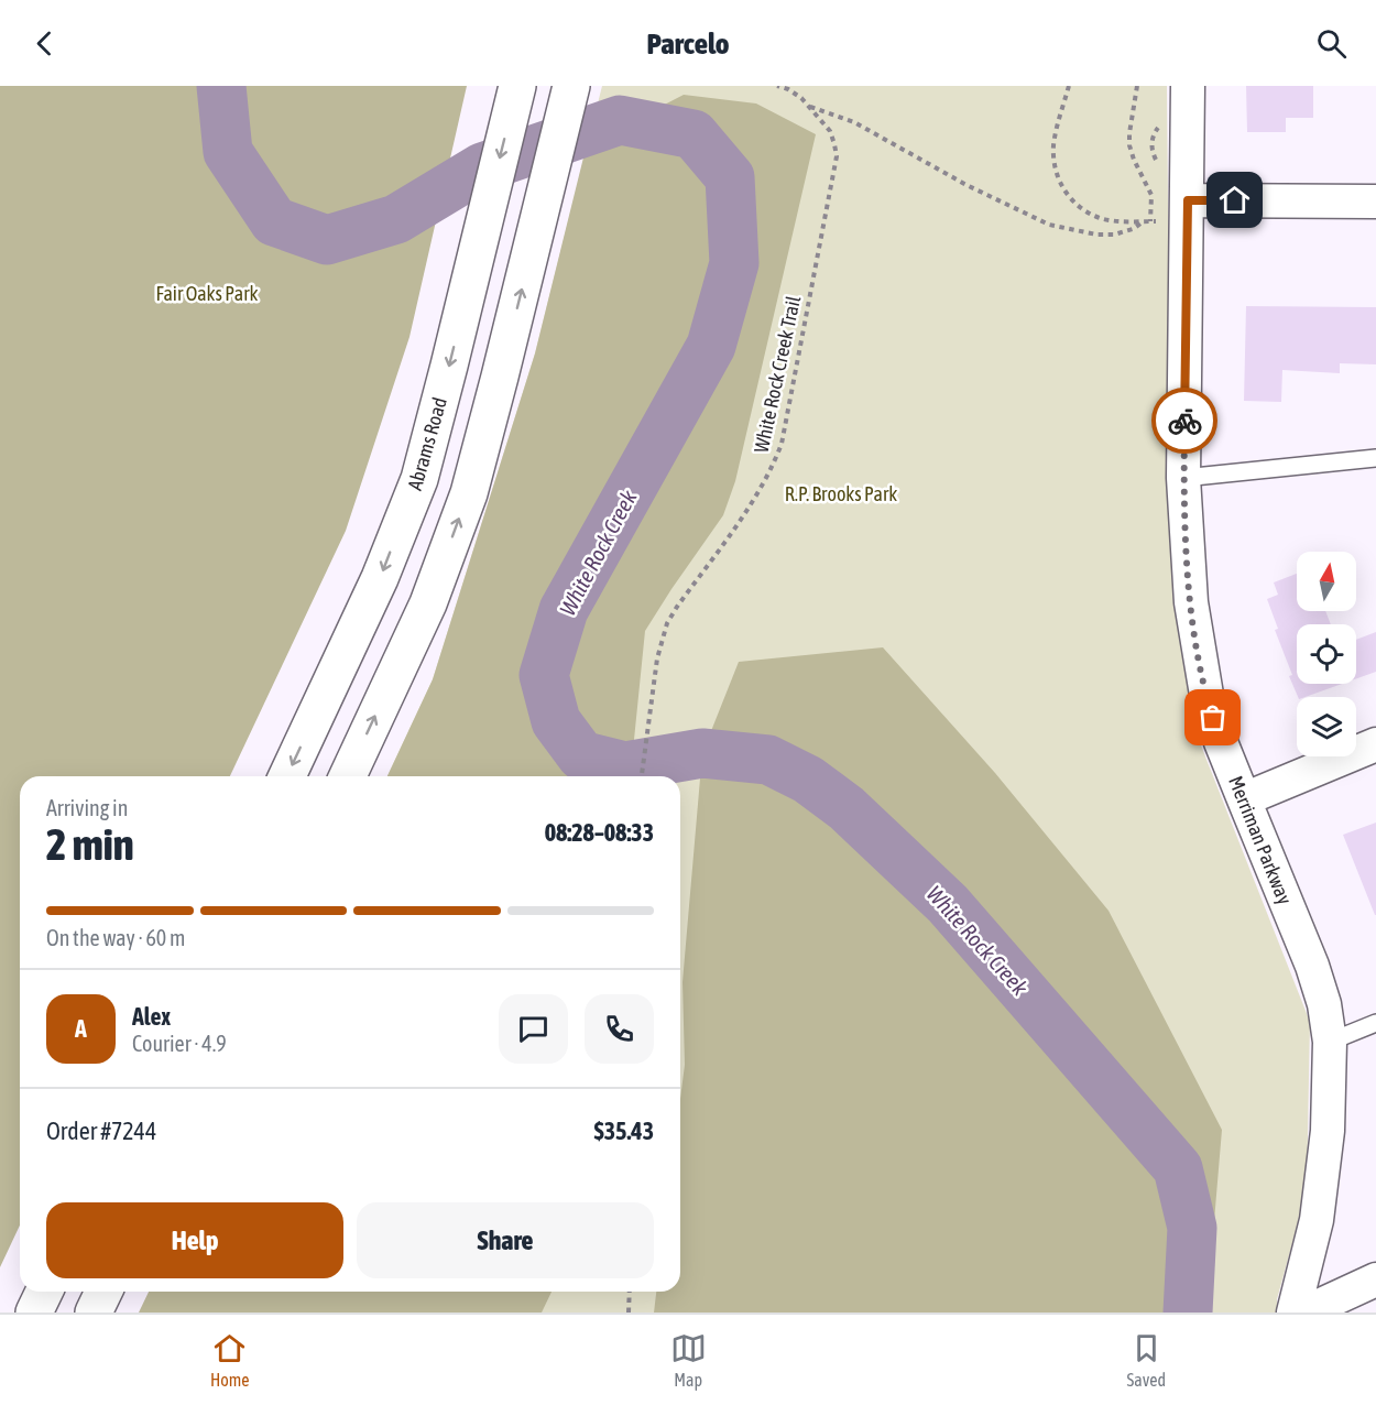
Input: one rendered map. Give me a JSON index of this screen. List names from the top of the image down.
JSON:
{
  "streets": {
    "main road": ["Abrams Road"],
    "street": ["Merriman Parkway"],
    "path": ["White Rock Creek Trail"]
  },
  "water": ["White Rock Creek"],
  "parks": ["Fair Oaks Park", "R.P. Brooks Park"],
  "north": "top",
  "page": {
    "header": "Parcelo",
    "heading": ["2 min", "Arriving in", "08:28–08:33"],
    "panel": [
      "Alex",
      "Courier · 4.9",
      "Order #7244",
      "$35.43"
    ],
    "bar": "On the way · 60 m",
    "round": "A",
    "buttons": ["Help", "Share"],
    "tabs": ["Home", "Map", "Saved"]
  }
}
